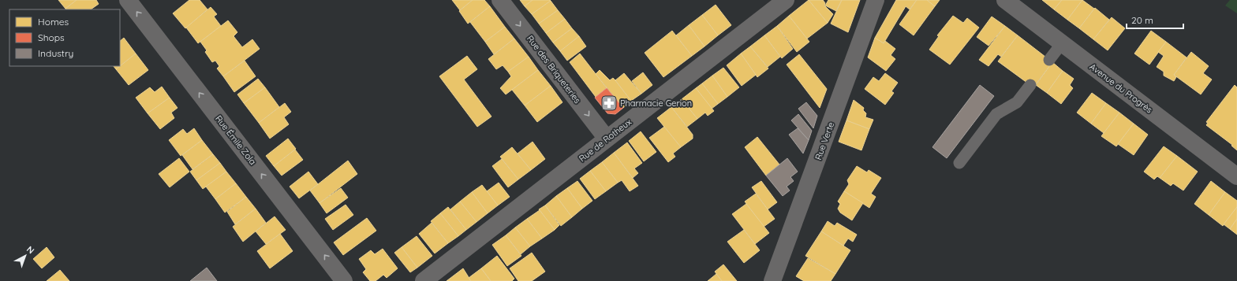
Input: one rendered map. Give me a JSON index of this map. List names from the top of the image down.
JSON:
{
  "streets": {
    "street": [
      "Rue des Briqueteries",
      "Avenue du Progrès",
      "Rue Émile Zola",
      "Rue de Rotheux",
      "Rue Verte"
    ]
  },
  "crossings": [
    ["Rue des Briqueteries", "Rue de Rotheux"]
  ],
  "one_way": ["Rue des Briqueteries", "Rue Émile Zola"],
  "places": {
    "pharmacy": ["Pharmacie Gerion"]
  },
  "legend": ["Homes", "Shops", "Industry"],
  "scale_bar": "20 m",
  "north": "top right"
}
